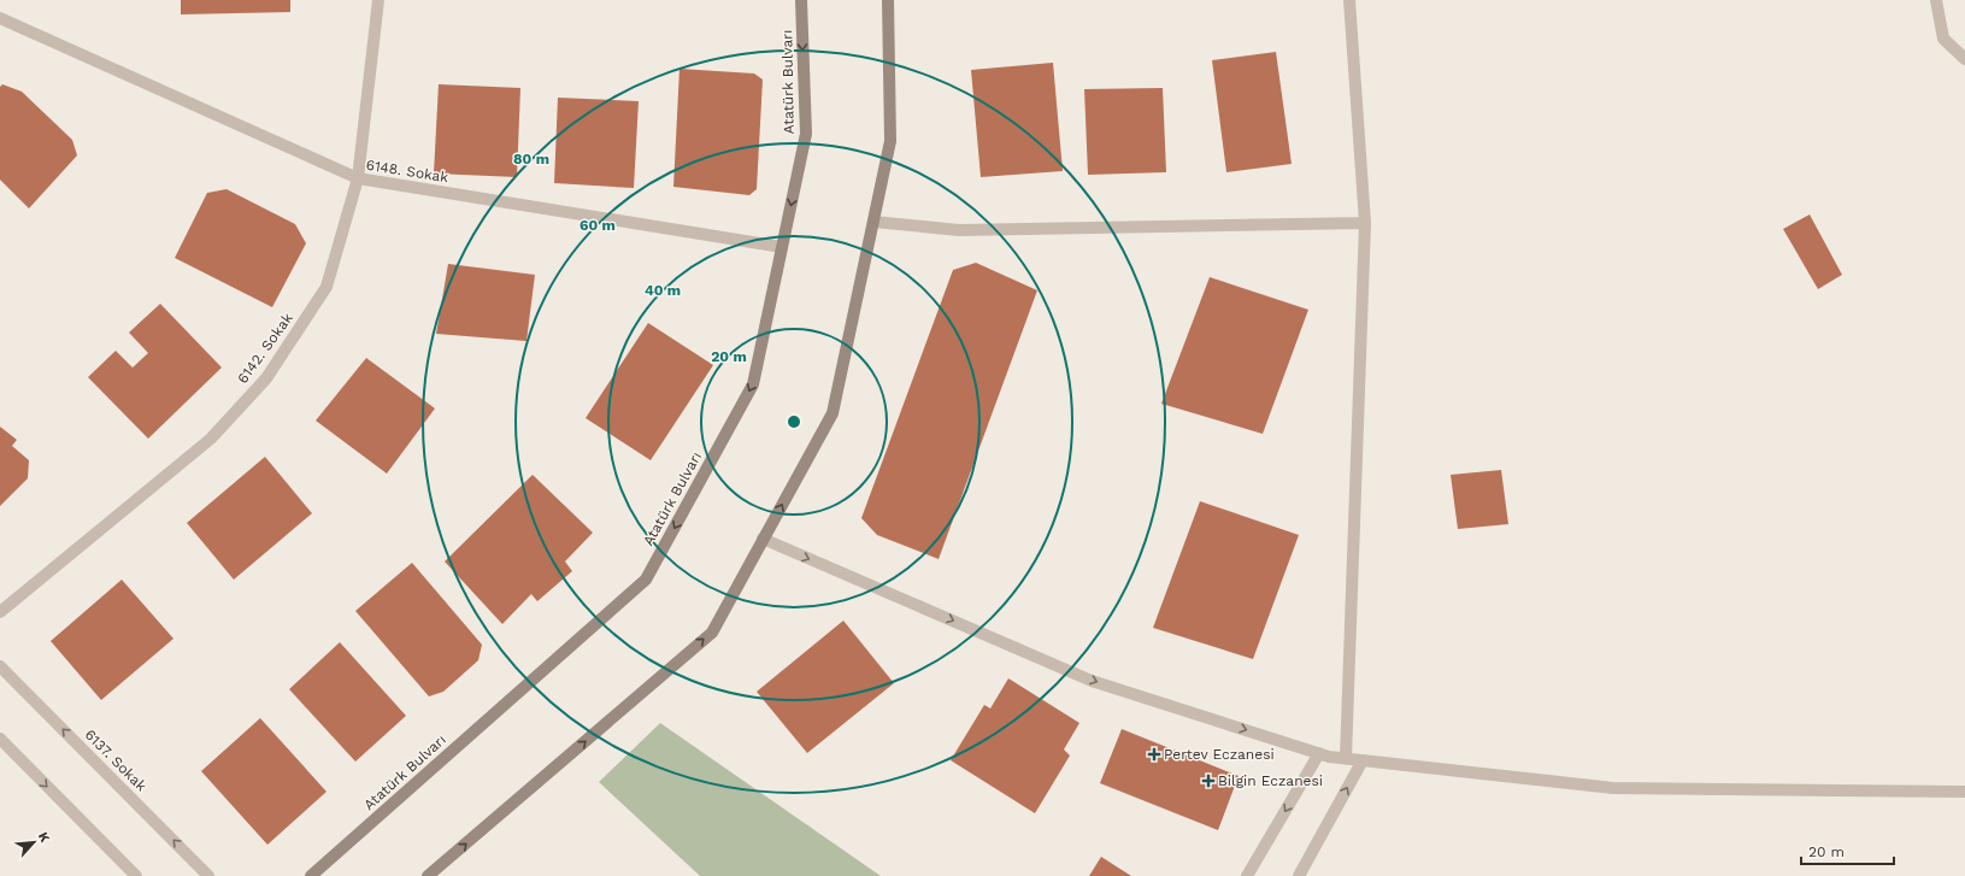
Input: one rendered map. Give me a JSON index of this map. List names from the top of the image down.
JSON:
{
  "streets": {
    "main road": ["Atatürk Bulvarı"],
    "street": ["6148. Sokak", "6142. Sokak", "6137. Sokak"]
  },
  "crossings": [
    ["Atatürk Bulvarı", "6148. Sokak"],
    ["6148. Sokak", "6142. Sokak"]
  ],
  "places": {
    "health": ["Pertev Eczanesi", "Bilgin Eczanesi"]
  },
  "scale_bar": "20 m",
  "north": "top right",
  "rings": [
    "80 m",
    "60 m",
    "40 m",
    "20 m"
  ]
}
